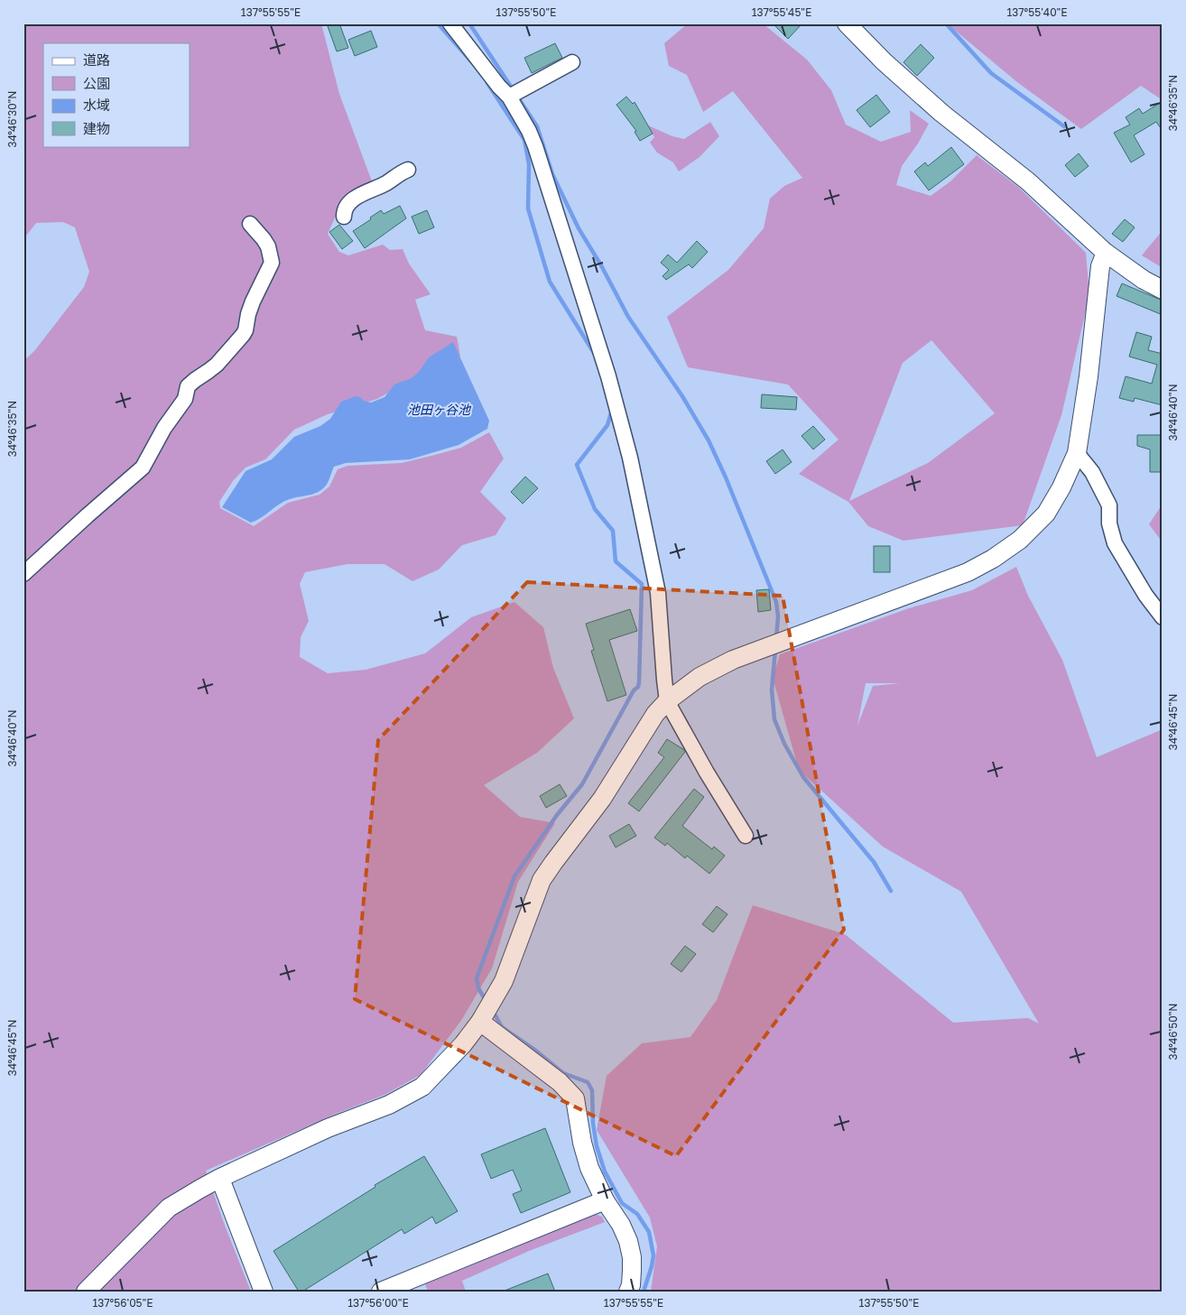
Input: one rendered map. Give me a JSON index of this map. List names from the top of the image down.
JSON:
{
  "water": ["池田ヶ谷池"],
  "legend": [
    "道路",
    "公園",
    "水域",
    "建物"
  ],
  "coordinates": [
    "137°55'55\"E",
    "137°55'50\"E",
    "137°55'45\"E",
    "137°55'40\"E",
    "34°46'35\"N",
    "34°46'30\"N",
    "34°46'40\"N",
    "34°46'45\"N",
    "34°46'50\"N",
    "137°56'05\"E",
    "137°56'00\"E"
  ]
}
